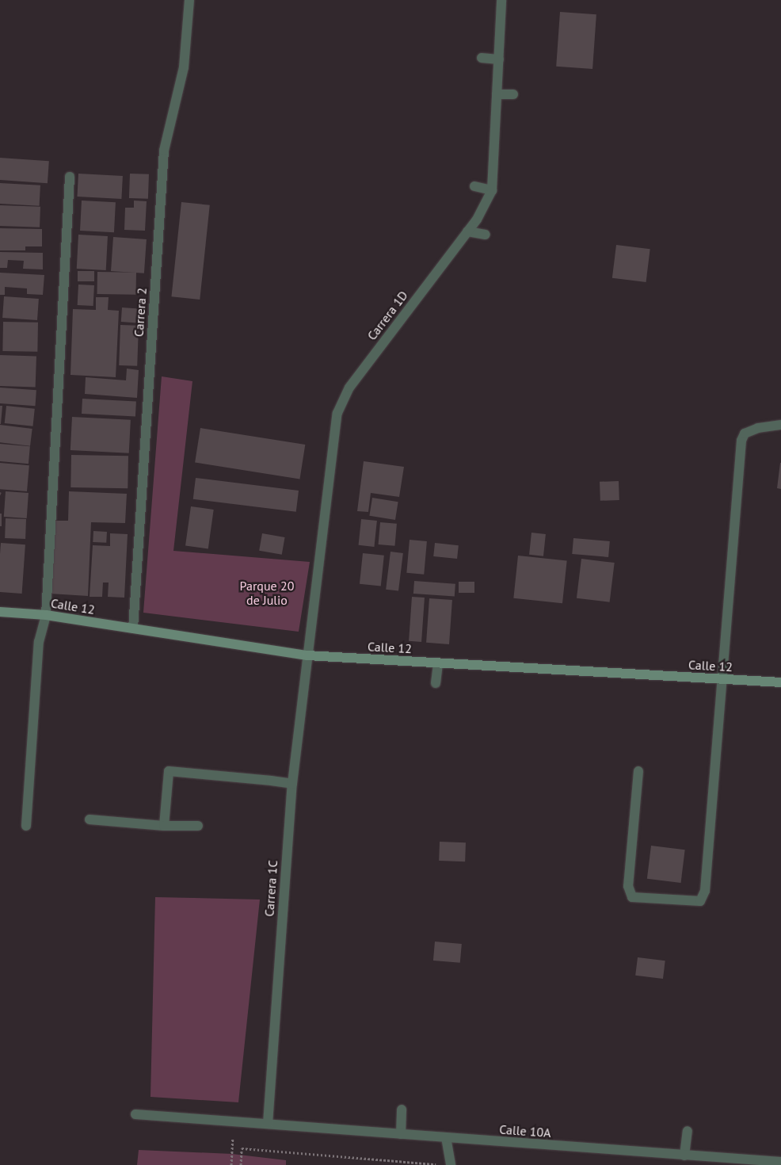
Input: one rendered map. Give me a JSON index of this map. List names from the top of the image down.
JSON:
{
  "streets": {
    "street": [
      "Carrera 2",
      "Carrera 1D",
      "Calle 12",
      "Carrera 1C",
      "Calle 10A"
    ]
  },
  "crossings": [
    ["Carrera 2", "Calle 12"],
    ["Carrera 1D", "Calle 12"],
    ["Carrera 1D", "Carrera 1C"],
    ["Calle 12", "Carrera 1C"],
    ["Carrera 1C", "Calle 10A"]
  ],
  "parks": ["Parque 20 de Julio"]
}
